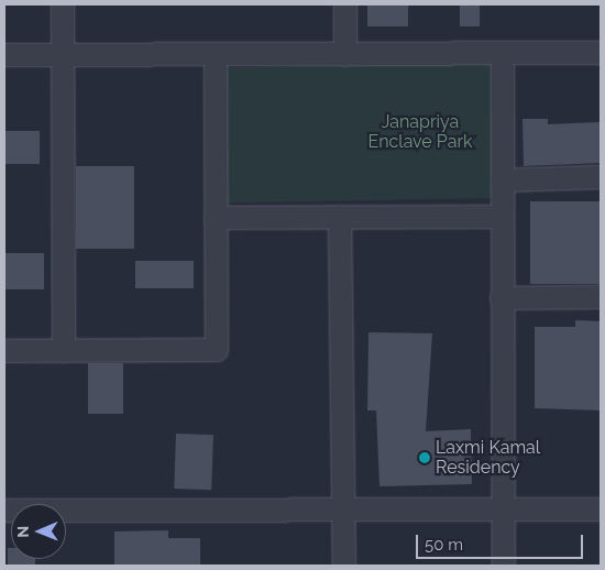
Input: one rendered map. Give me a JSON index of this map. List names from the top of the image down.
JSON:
{
  "parks": ["Janapriya Enclave Park"],
  "places": ["Laxmi Kamal Residency"],
  "scale_bar": "50 m",
  "north": "left"
}
